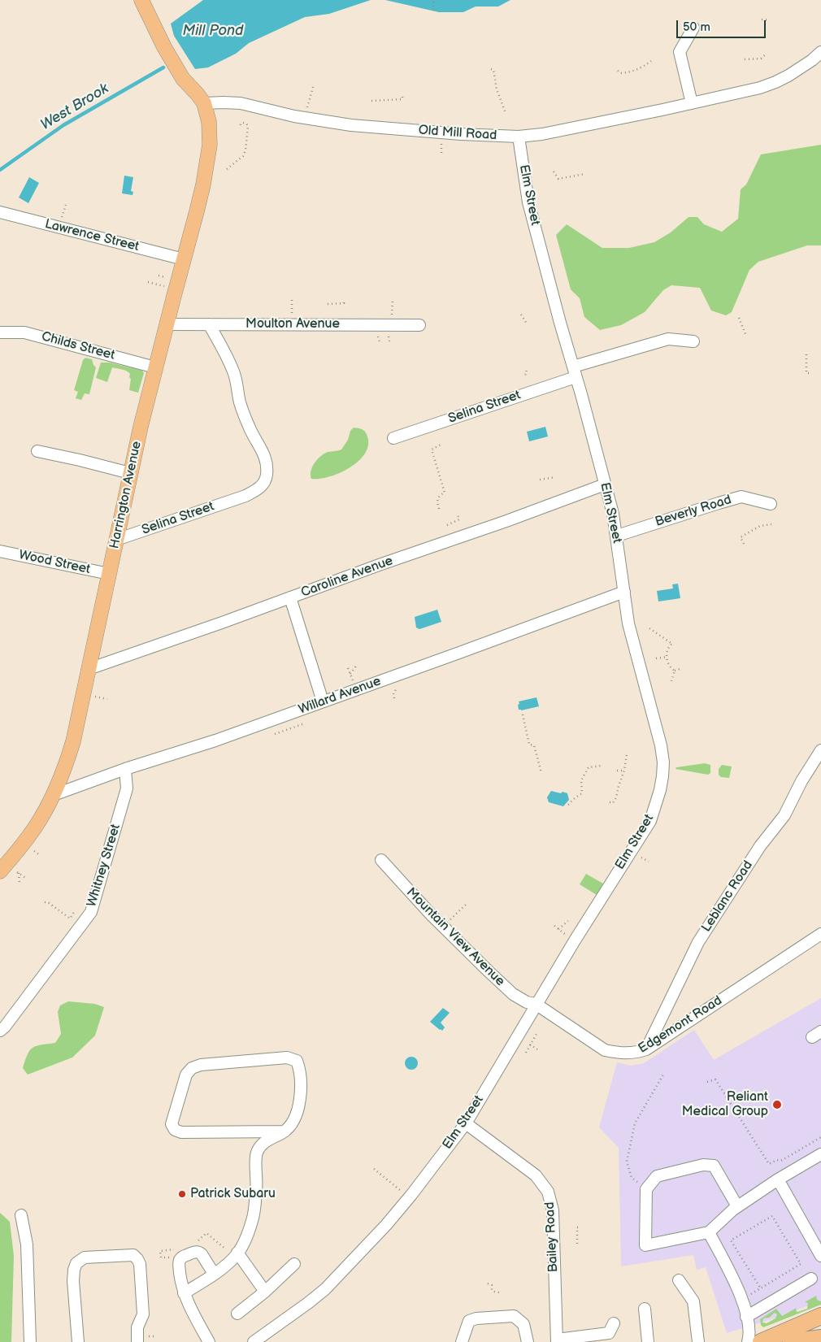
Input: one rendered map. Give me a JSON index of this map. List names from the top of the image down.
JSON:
{
  "streets": {
    "main road": ["Harrington Avenue"],
    "street": [
      "Old Mill Road",
      "Elm Street",
      "Lawrence Street",
      "Moulton Avenue",
      "Childs Street",
      "Selina Street",
      "Beverly Road",
      "Wood Street",
      "Caroline Avenue",
      "Willard Avenue",
      "Whitney Street",
      "Leblanc Road",
      "Mountain View Avenue",
      "Edgemont Road",
      "Bailey Road"
    ]
  },
  "crossings": [
    ["Old Mill Road", "Elm Street"],
    ["Old Mill Road", "Harrington Avenue"],
    ["Elm Street", "Selina Street"],
    ["Elm Street", "Beverly Road"],
    ["Elm Street", "Caroline Avenue"],
    ["Elm Street", "Willard Avenue"],
    ["Elm Street", "Mountain View Avenue"],
    ["Elm Street", "Edgemont Road"],
    ["Elm Street", "Bailey Road"],
    ["Lawrence Street", "Harrington Avenue"],
    ["Moulton Avenue", "Selina Street"],
    ["Moulton Avenue", "Harrington Avenue"],
    ["Childs Street", "Harrington Avenue"],
    ["Selina Street", "Harrington Avenue"],
    ["Harrington Avenue", "Wood Street"],
    ["Harrington Avenue", "Caroline Avenue"],
    ["Harrington Avenue", "Willard Avenue"],
    ["Willard Avenue", "Whitney Street"],
    ["Leblanc Road", "Edgemont Road"],
    ["Mountain View Avenue", "Edgemont Road"]
  ],
  "water": ["Mill Pond", "West Brook"],
  "places": ["Reliant Medical Group", "Patrick Subaru"],
  "scale_bar": "50 m"
}
